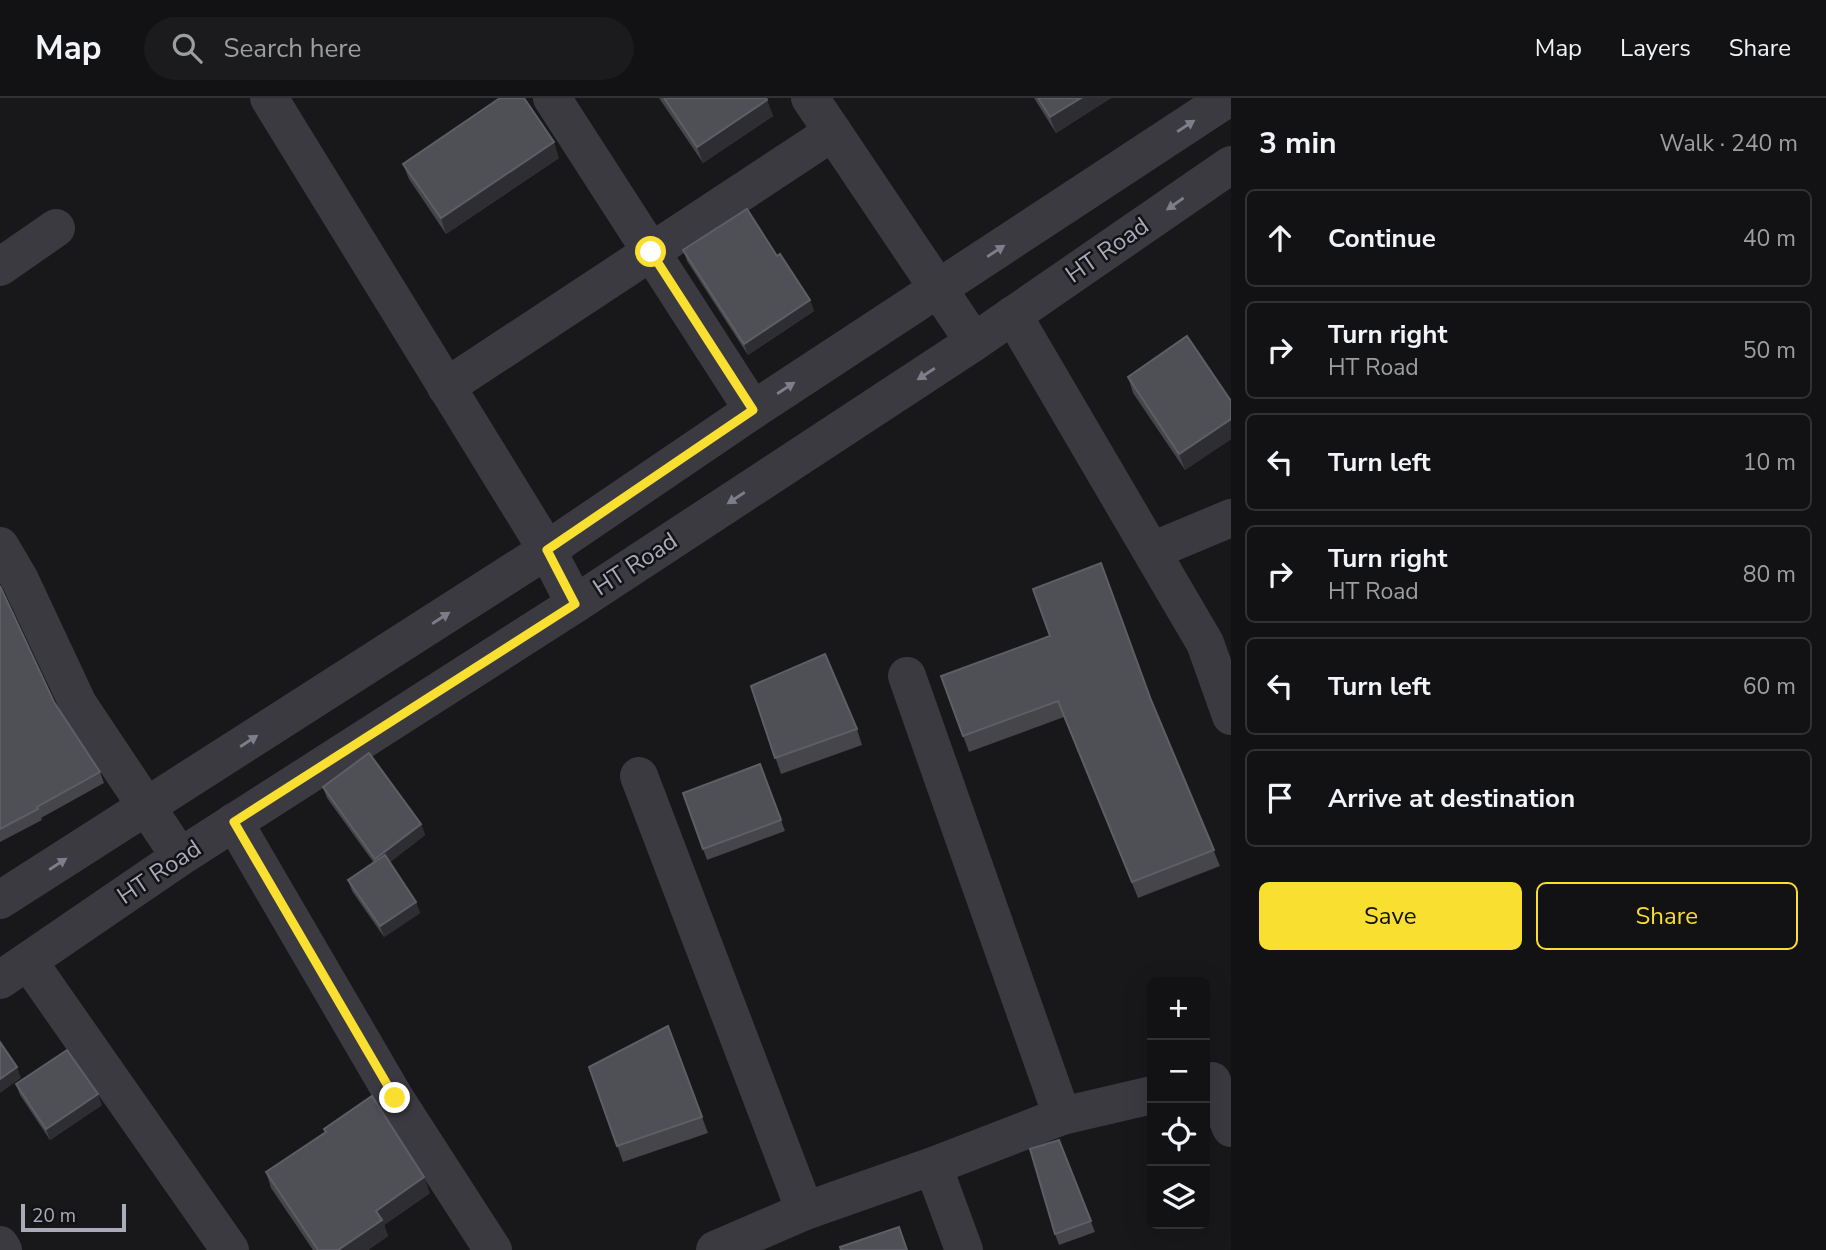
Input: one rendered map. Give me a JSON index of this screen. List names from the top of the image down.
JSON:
{
  "streets": {
    "street": ["HT Road"]
  },
  "scale_bar": "20 m",
  "page": {
    "header": "Map",
    "search": "Search here",
    "nav": ["Map", "Layers", "Share"],
    "heading": ["3 min", "Walk · 240 m"],
    "list": [
      ["Continue", "40 m"],
      ["Turn right", "HT Road", "50 m"],
      ["Turn left", "10 m"],
      ["Turn right", "HT Road", "80 m"],
      ["Turn left", "60 m"],
      "Arrive at destination"
    ],
    "buttons": ["Save", "Share"],
    "map_buttons": ["+", "−"],
    "scale": "20 m"
  }
}
